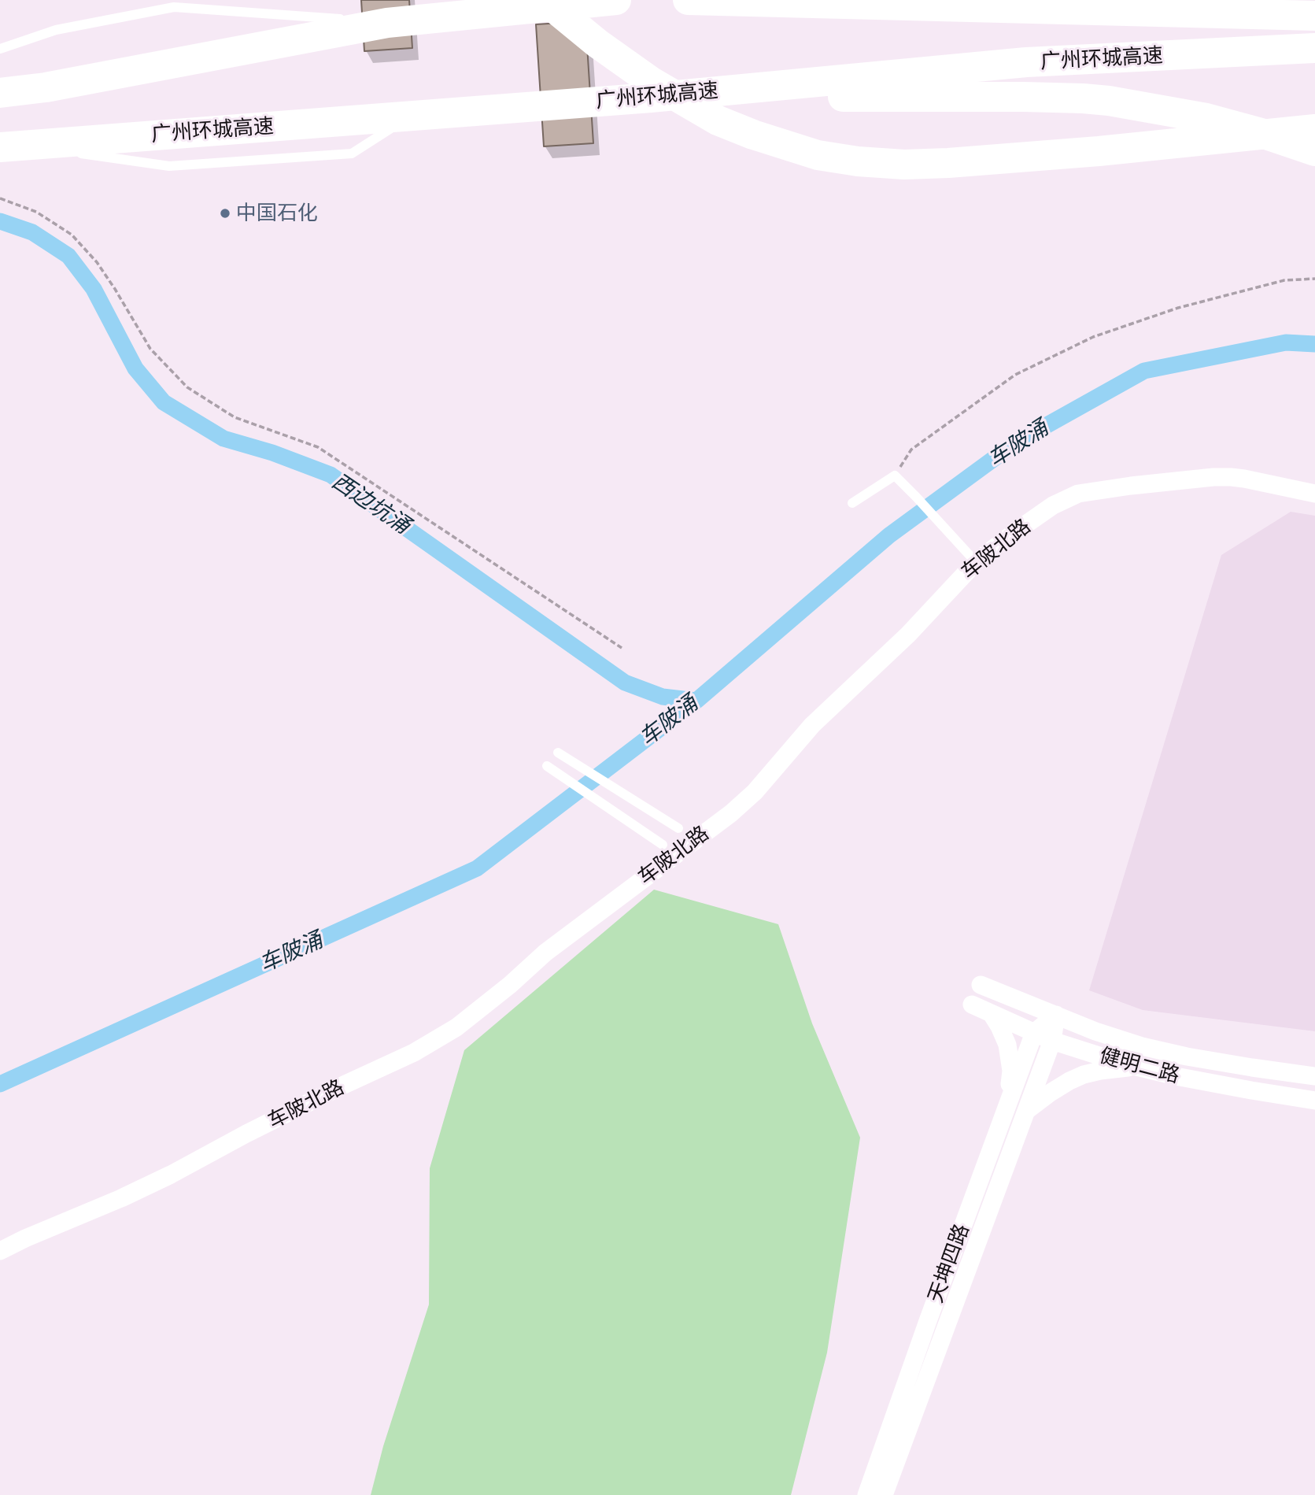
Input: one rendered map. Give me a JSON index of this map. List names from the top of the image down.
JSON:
{
  "streets": {
    "highway": ["广州环城高速"],
    "street": ["车陂北路", "健明二路", "天坤四路"]
  },
  "crossings": [
    ["健明二路", "天坤四路"]
  ],
  "water": ["车陂涌", "西边坑涌"],
  "places": ["中国石化"]
}
